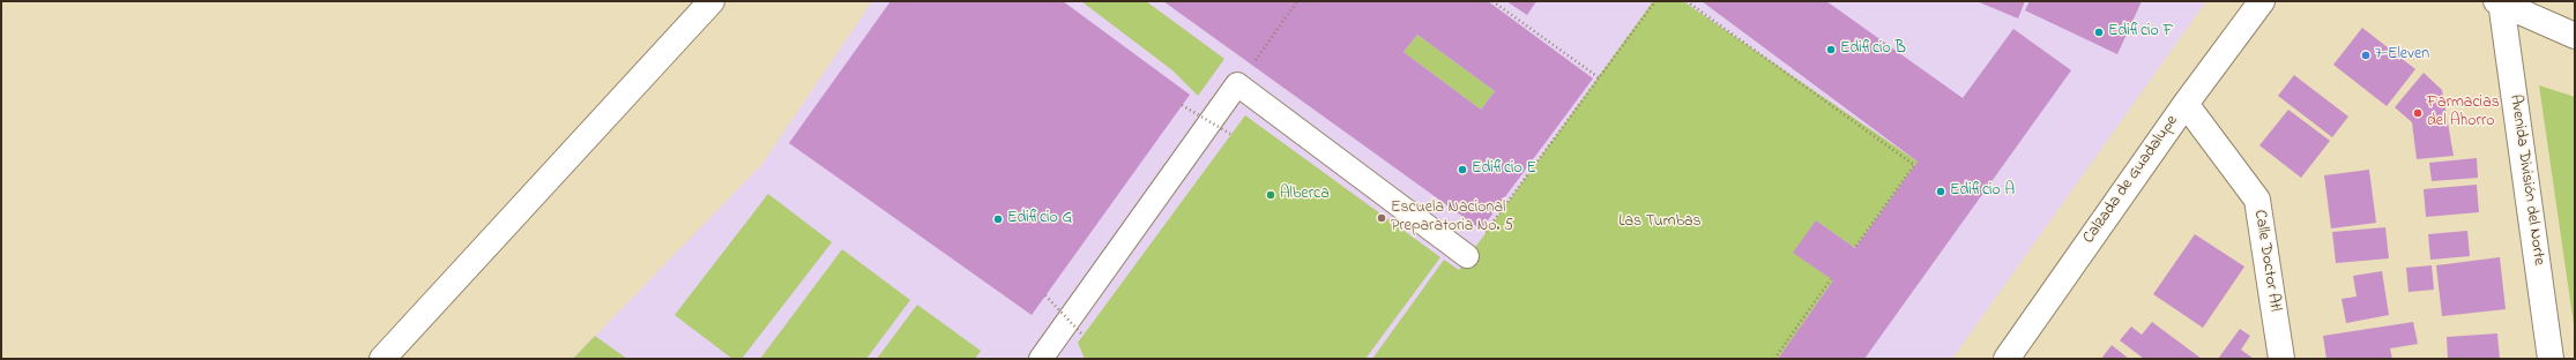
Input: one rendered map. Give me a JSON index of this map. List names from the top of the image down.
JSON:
{
  "streets": {
    "street": ["Calzada de Guadalupe", "Avenida División del Norte", "Calle Doctor Atl"]
  },
  "crossings": [
    ["Calzada de Guadalupe", "Calle Doctor Atl"]
  ],
  "parks": ["Las Tumbas"],
  "places": [
    "Edificio F",
    "Edificio B",
    "7-Eleven",
    "Farmacias del Ahorro",
    "Edificio E",
    "Edificio A",
    "Alberca",
    "Escuela Nacional Preparatoria No. 5",
    "Edificio G"
  ]
}
